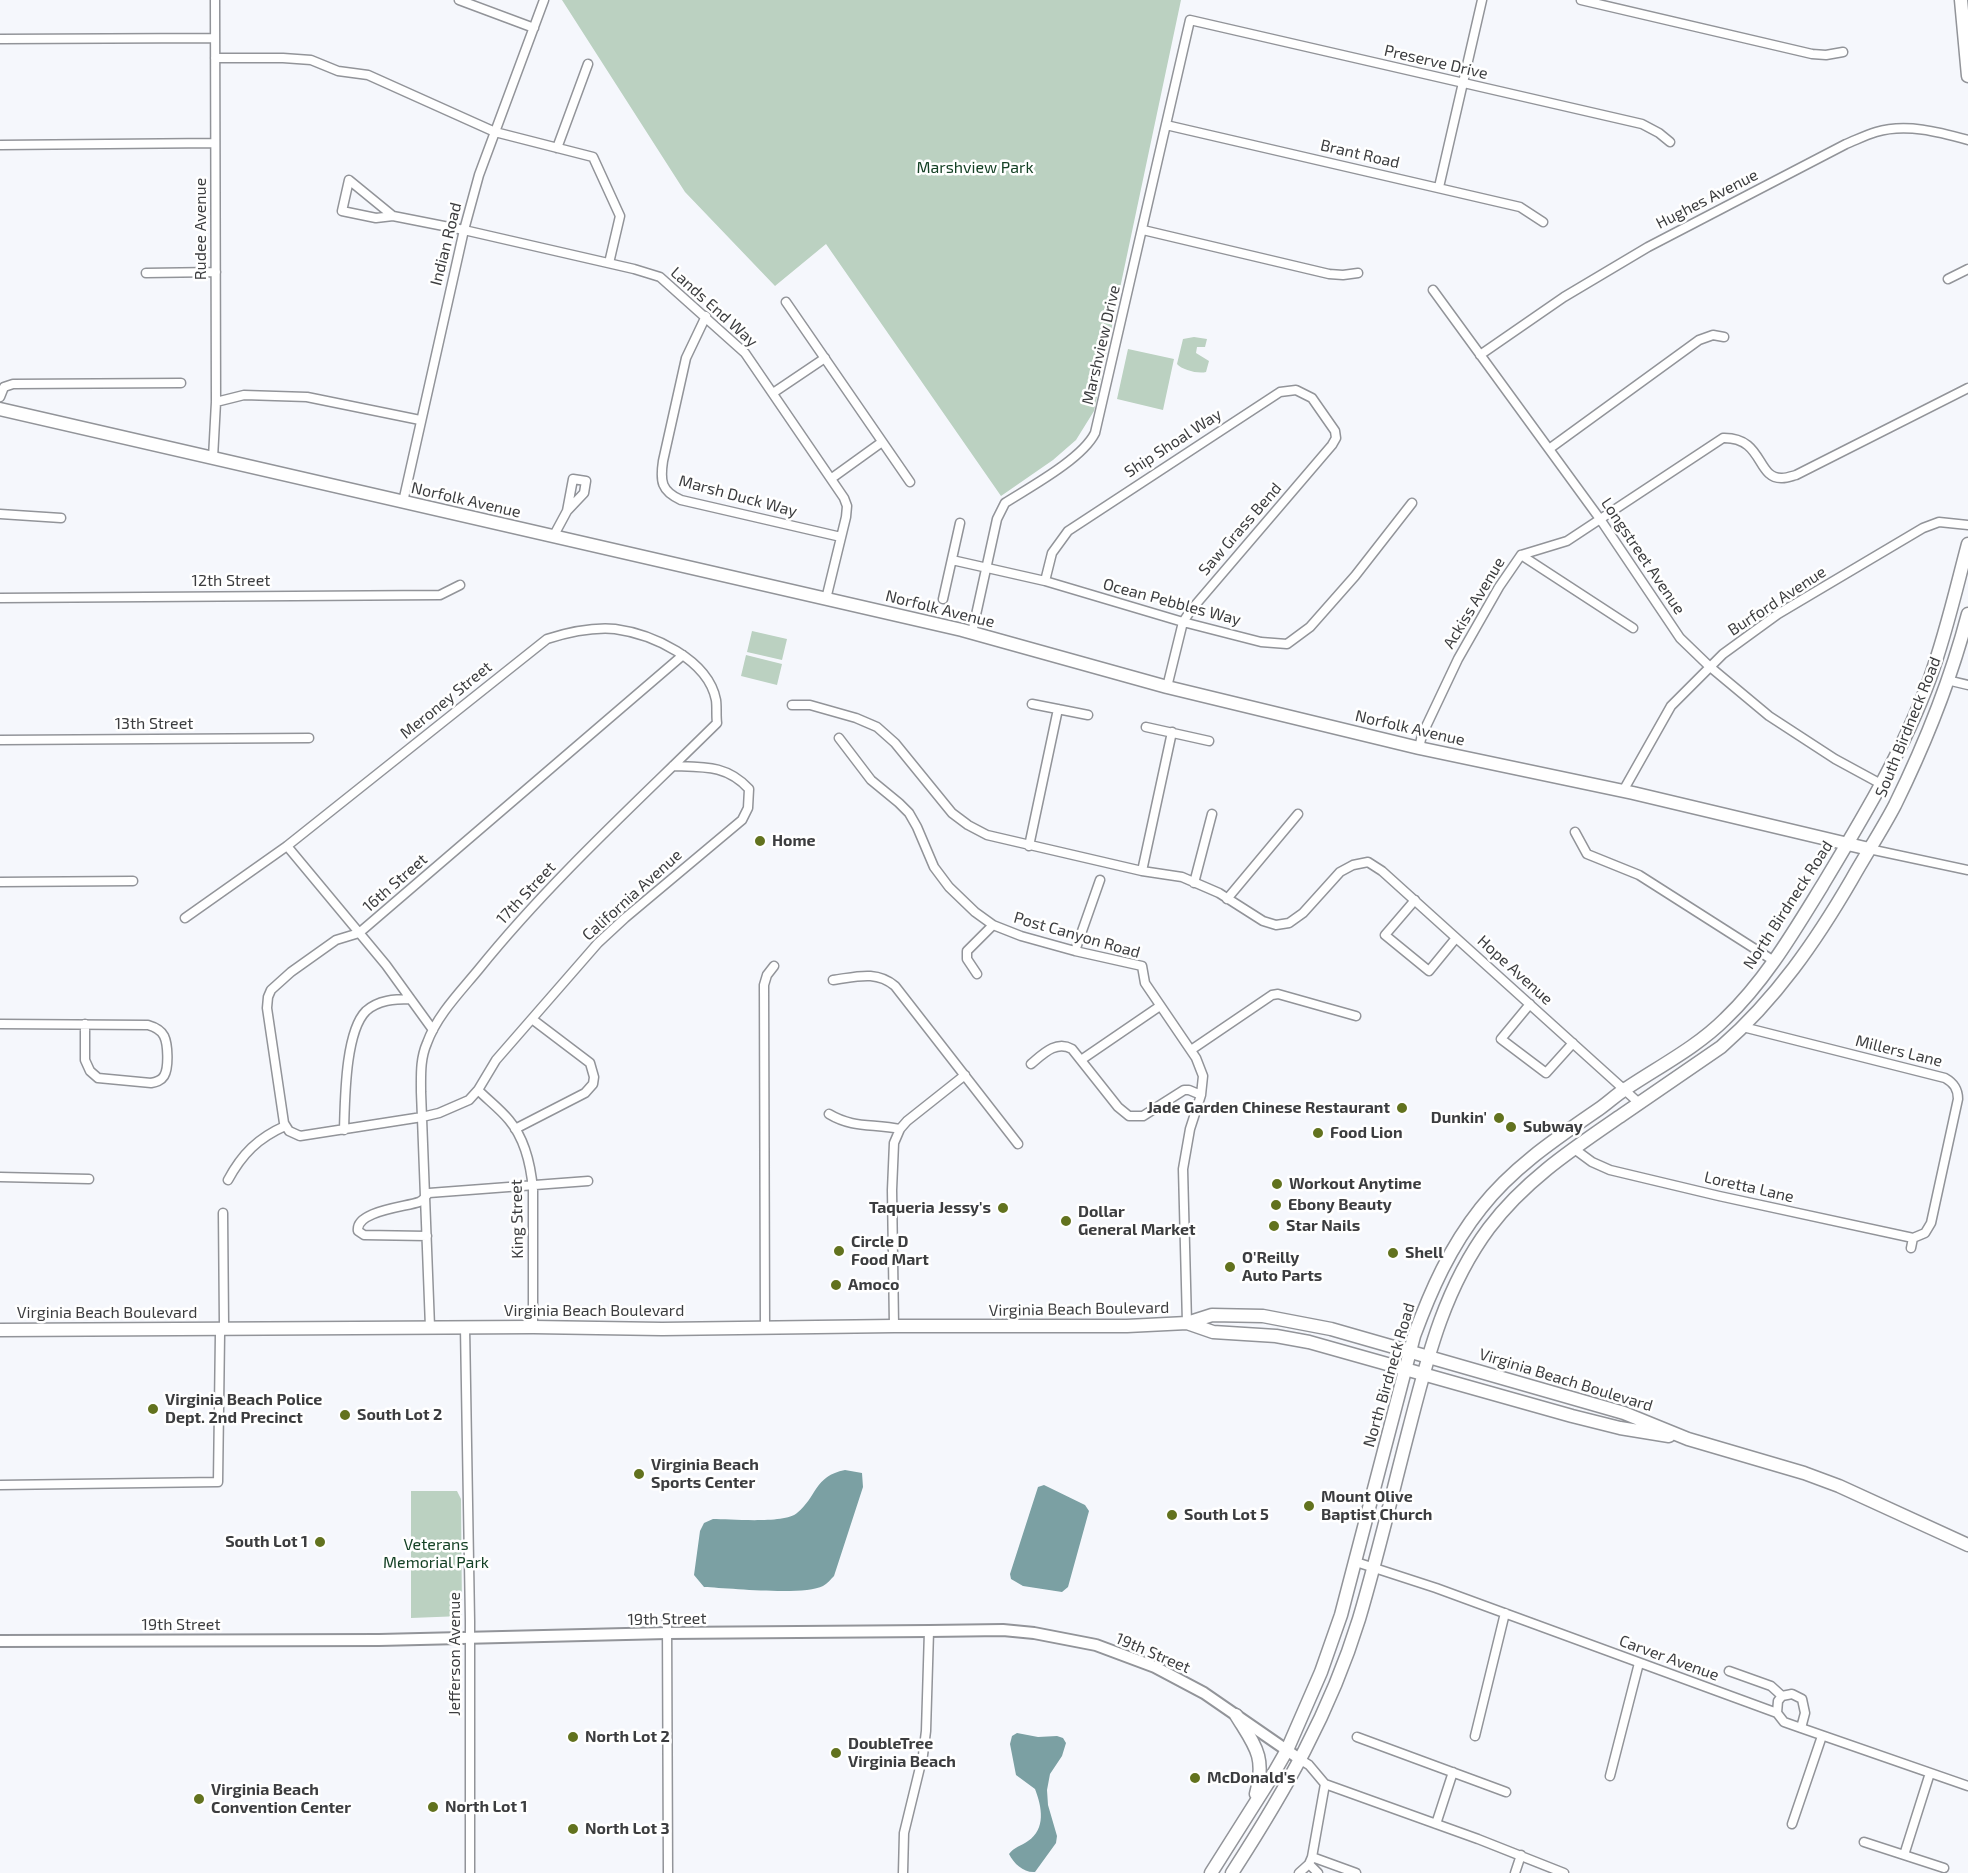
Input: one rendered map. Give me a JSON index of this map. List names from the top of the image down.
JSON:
{
  "streets": {
    "main road": [
      "Norfolk Avenue",
      "South Birdneck Road",
      "North Birdneck Road",
      "Virginia Beach Boulevard"
    ],
    "street": [
      "Preserve Drive",
      "Brant Road",
      "Hughes Avenue",
      "Rudee Avenue",
      "Indian Road",
      "Lands End Way",
      "Marshview Drive",
      "Ship Shoal Way",
      "Marsh Duck Way",
      "Saw Grass Bend",
      "Longstreet Avenue",
      "12th Street",
      "Burford Avenue",
      "Ocean Pebbles Way",
      "Ackiss Avenue",
      "Meroney Street",
      "13th Street",
      "16th Street",
      "17th Street",
      "California Avenue",
      "Post Canyon Road",
      "Hope Avenue",
      "Millers Lane",
      "Loretta Lane",
      "King Street",
      "19th Street",
      "Jefferson Avenue",
      "Carver Avenue"
    ]
  },
  "crossings": [
    ["Preserve Drive", "Marshview Drive"],
    ["Brant Road", "Marshview Drive"],
    ["Hughes Avenue", "Longstreet Avenue"],
    ["Rudee Avenue", "Norfolk Avenue"],
    ["Indian Road", "Lands End Way"],
    ["Indian Road", "Norfolk Avenue"],
    ["Lands End Way", "Marsh Duck Way"],
    ["Lands End Way", "Norfolk Avenue"],
    ["Marshview Drive", "Norfolk Avenue"],
    ["Marshview Drive", "Ocean Pebbles Way"],
    ["Ship Shoal Way", "Saw Grass Bend"],
    ["Ship Shoal Way", "Ocean Pebbles Way"],
    ["Norfolk Avenue", "Saw Grass Bend"],
    ["Norfolk Avenue", "Burford Avenue"],
    ["Norfolk Avenue", "Ackiss Avenue"],
    ["Norfolk Avenue", "South Birdneck Road"],
    ["Norfolk Avenue", "North Birdneck Road"],
    ["Saw Grass Bend", "Ocean Pebbles Way"],
    ["Longstreet Avenue", "Burford Avenue"],
    ["Longstreet Avenue", "Ackiss Avenue"],
    ["Longstreet Avenue", "South Birdneck Road"],
    ["Meroney Street", "16th Street"],
    ["Meroney Street", "17th Street"],
    ["South Birdneck Road", "North Birdneck Road"],
    ["17th Street", "California Avenue"],
    ["17th Street", "Virginia Beach Boulevard"],
    ["California Avenue", "King Street"],
    ["North Birdneck Road", "Hope Avenue"],
    ["North Birdneck Road", "Millers Lane"],
    ["North Birdneck Road", "Loretta Lane"],
    ["North Birdneck Road", "Virginia Beach Boulevard"],
    ["North Birdneck Road", "19th Street"],
    ["North Birdneck Road", "Carver Avenue"],
    ["Millers Lane", "Loretta Lane"],
    ["King Street", "Virginia Beach Boulevard"],
    ["Virginia Beach Boulevard", "Jefferson Avenue"],
    ["19th Street", "Jefferson Avenue"]
  ],
  "parks": ["Marshview Park", "Veterans Memorial Park"],
  "places": [
    "Home",
    "Jade Garden Chinese Restaurant",
    "Dunkin'",
    "Subway",
    "Food Lion",
    "Workout Anytime",
    "Ebony Beauty",
    "Taqueria Jessy's",
    "Dollar General Market",
    "Star Nails",
    "Circle D Food Mart",
    "Shell",
    "O'Reilly Auto Parts",
    "Amoco",
    "Virginia Beach Police Dept. 2nd Precinct",
    "South Lot 2",
    "Virginia Beach Sports Center",
    "Mount Olive Baptist Church",
    "South Lot 5",
    "South Lot 1",
    "North Lot 2",
    "DoubleTree Virginia Beach",
    "McDonald's",
    "Virginia Beach Convention Center",
    "North Lot 1",
    "North Lot 3"
  ]
}
